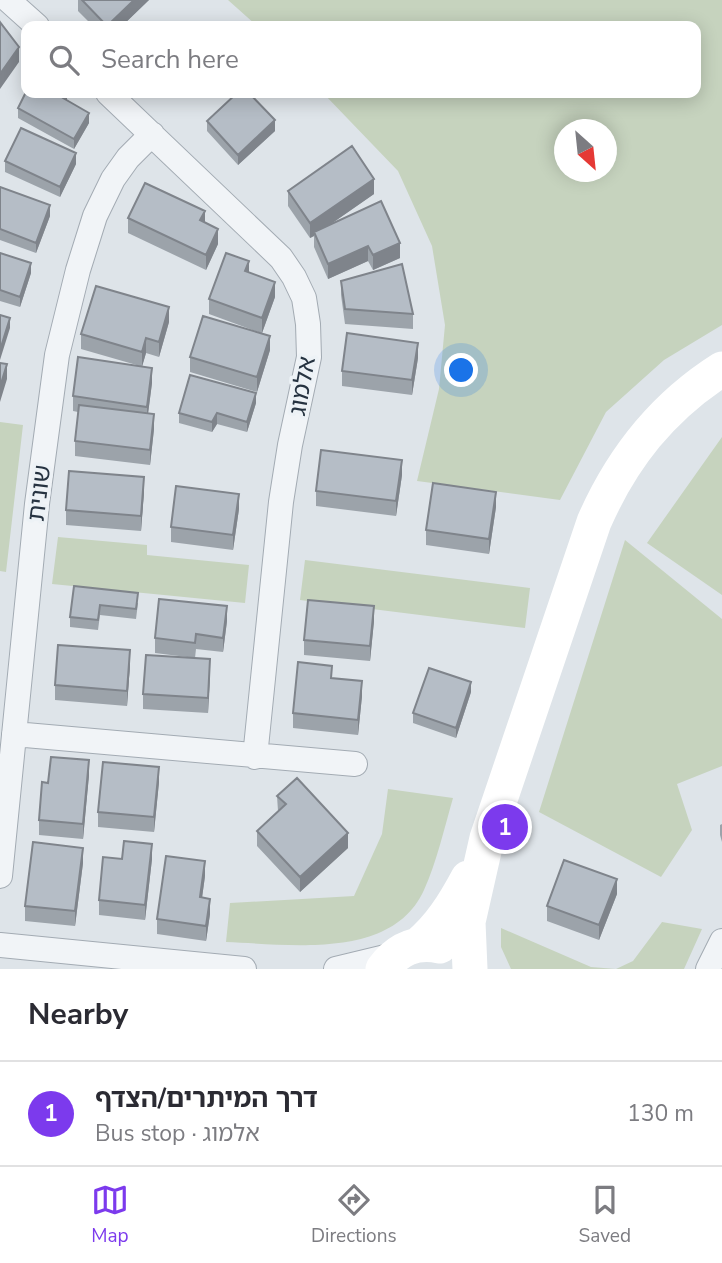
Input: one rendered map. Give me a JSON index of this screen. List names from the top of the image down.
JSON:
{
  "streets": {
    "street": ["אלמוג", "שונית"]
  },
  "crossings": [
    ["אלמוג", "שונית"]
  ],
  "north": "bottom right",
  "page": {
    "search": "Search here",
    "pins": "1",
    "heading": "Nearby",
    "list": [
      {
        "mark": "1",
        "name": "דרך המיתרים/הצדף",
        "note": "Bus stop · אלמוג",
        "value": "130 m"
      }
    ],
    "nav": ["Map", "Directions", "Saved"]
  }
}
